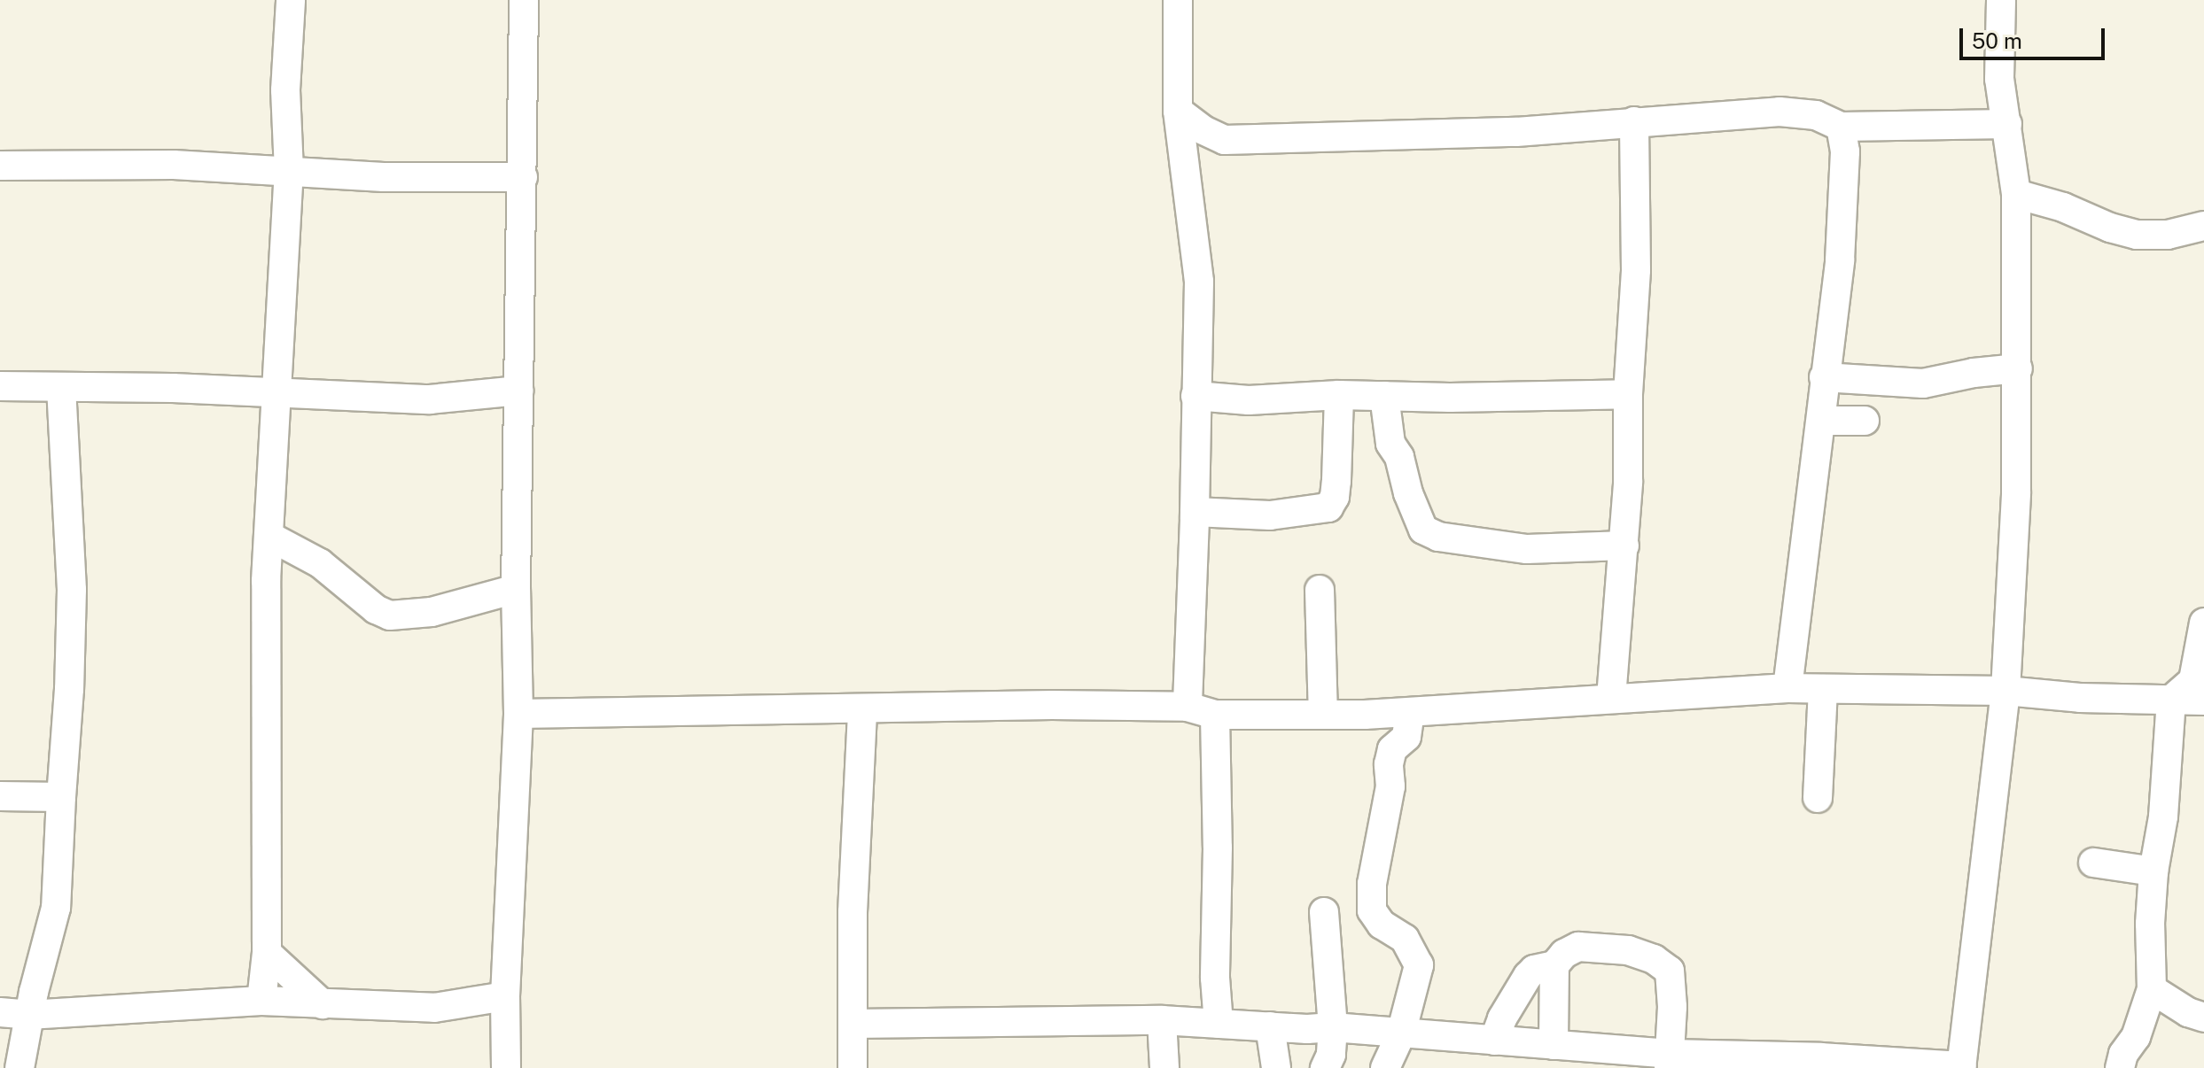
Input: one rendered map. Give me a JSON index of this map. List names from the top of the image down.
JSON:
{
  "scale_bar": "50 m"
}
